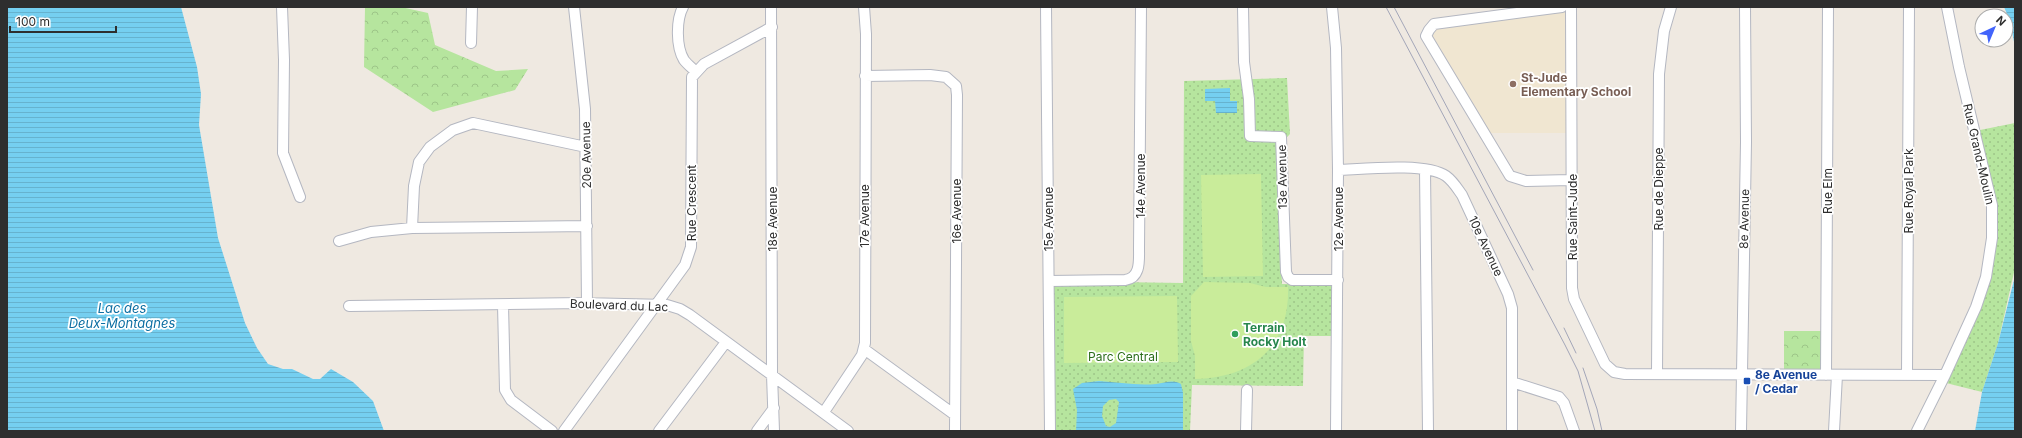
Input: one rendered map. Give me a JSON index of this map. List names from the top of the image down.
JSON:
{
  "streets": {
    "street": [
      "Rue Grand-Moulin",
      "20e Avenue",
      "13e Avenue",
      "14e Avenue",
      "Rue de Dieppe",
      "Rue Elm",
      "Rue Royal Park",
      "Rue Crescent",
      "16e Avenue",
      "17e Avenue",
      "Rue Saint-Jude",
      "18e Avenue",
      "15e Avenue",
      "12e Avenue",
      "8e Avenue",
      "10e Avenue",
      "Boulevard du Lac"
    ]
  },
  "crossings": [
    ["Rue Grand-Moulin", "Rue Saint-Jude"],
    ["20e Avenue", "Boulevard du Lac"],
    ["13e Avenue", "12e Avenue"],
    ["14e Avenue", "15e Avenue"],
    ["Rue de Dieppe", "Rue Saint-Jude"],
    ["Rue Elm", "Rue Saint-Jude"],
    ["Rue Royal Park", "Rue Saint-Jude"],
    ["Rue Crescent", "Boulevard du Lac"],
    ["16e Avenue", "17e Avenue"],
    ["Rue Saint-Jude", "8e Avenue"],
    ["18e Avenue", "Boulevard du Lac"],
    ["12e Avenue", "10e Avenue"]
  ],
  "water": ["Lac des Deux-Montagnes"],
  "parks": ["Parc Central"],
  "places": {
    "other": ["St-Jude Elementary School", "Terrain Rocky Holt"],
    "transit": ["8e Avenue / Cedar"]
  },
  "scale_bar": "100 m",
  "north": "top right"
}
